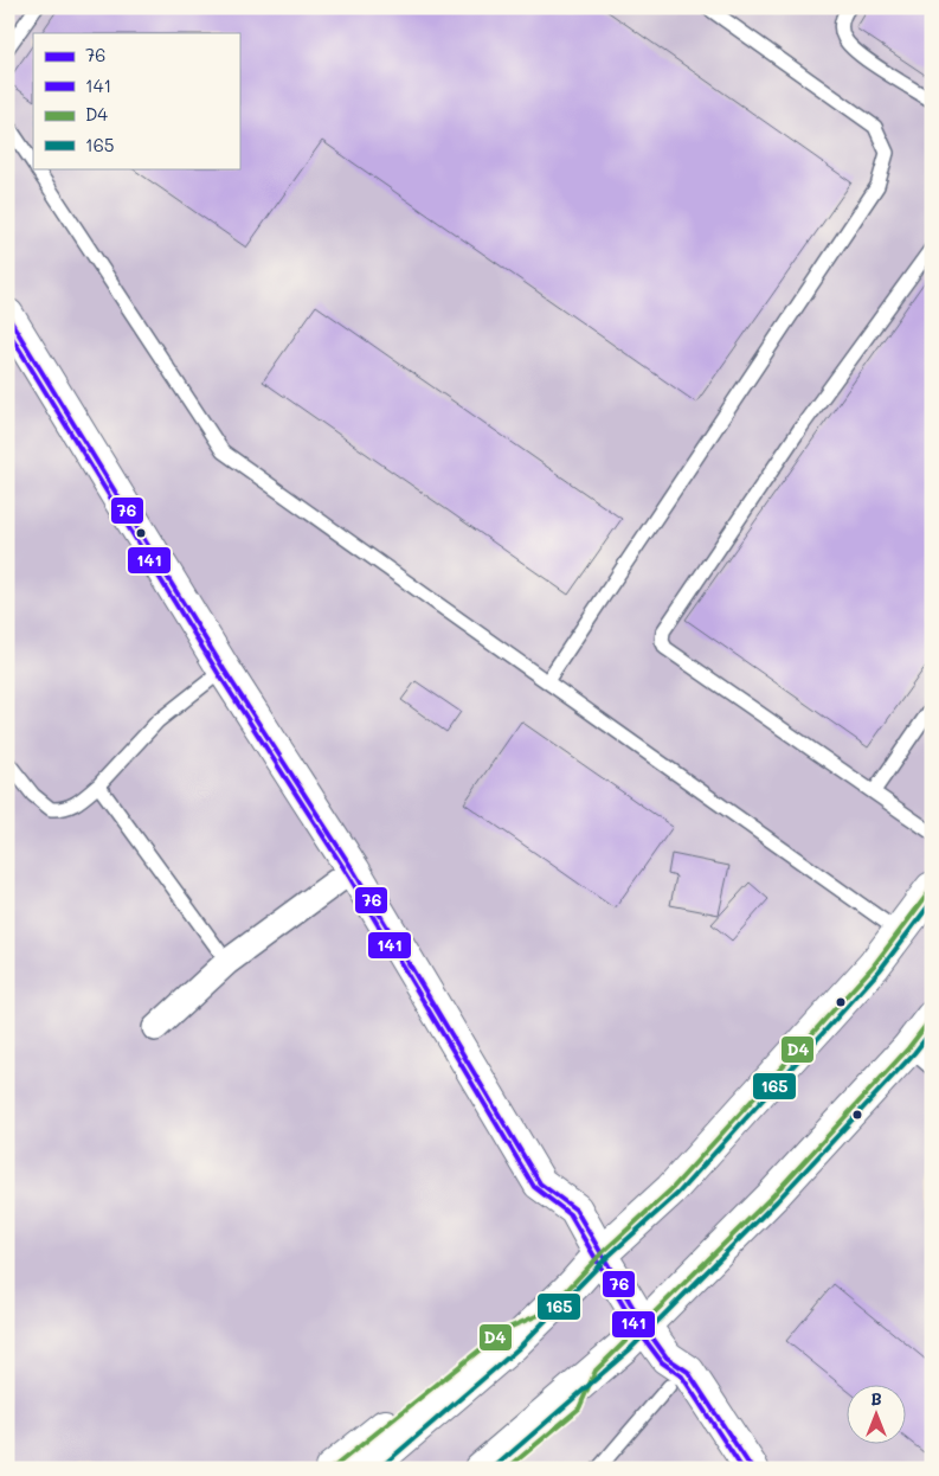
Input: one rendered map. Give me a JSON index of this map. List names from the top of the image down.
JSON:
{
  "lines": [
    "transit line 76",
    "transit line 141",
    "transit line D4",
    "transit line 165"
  ],
  "legend": [
    "76",
    "141",
    "D4",
    "165"
  ],
  "north": "top"
}
